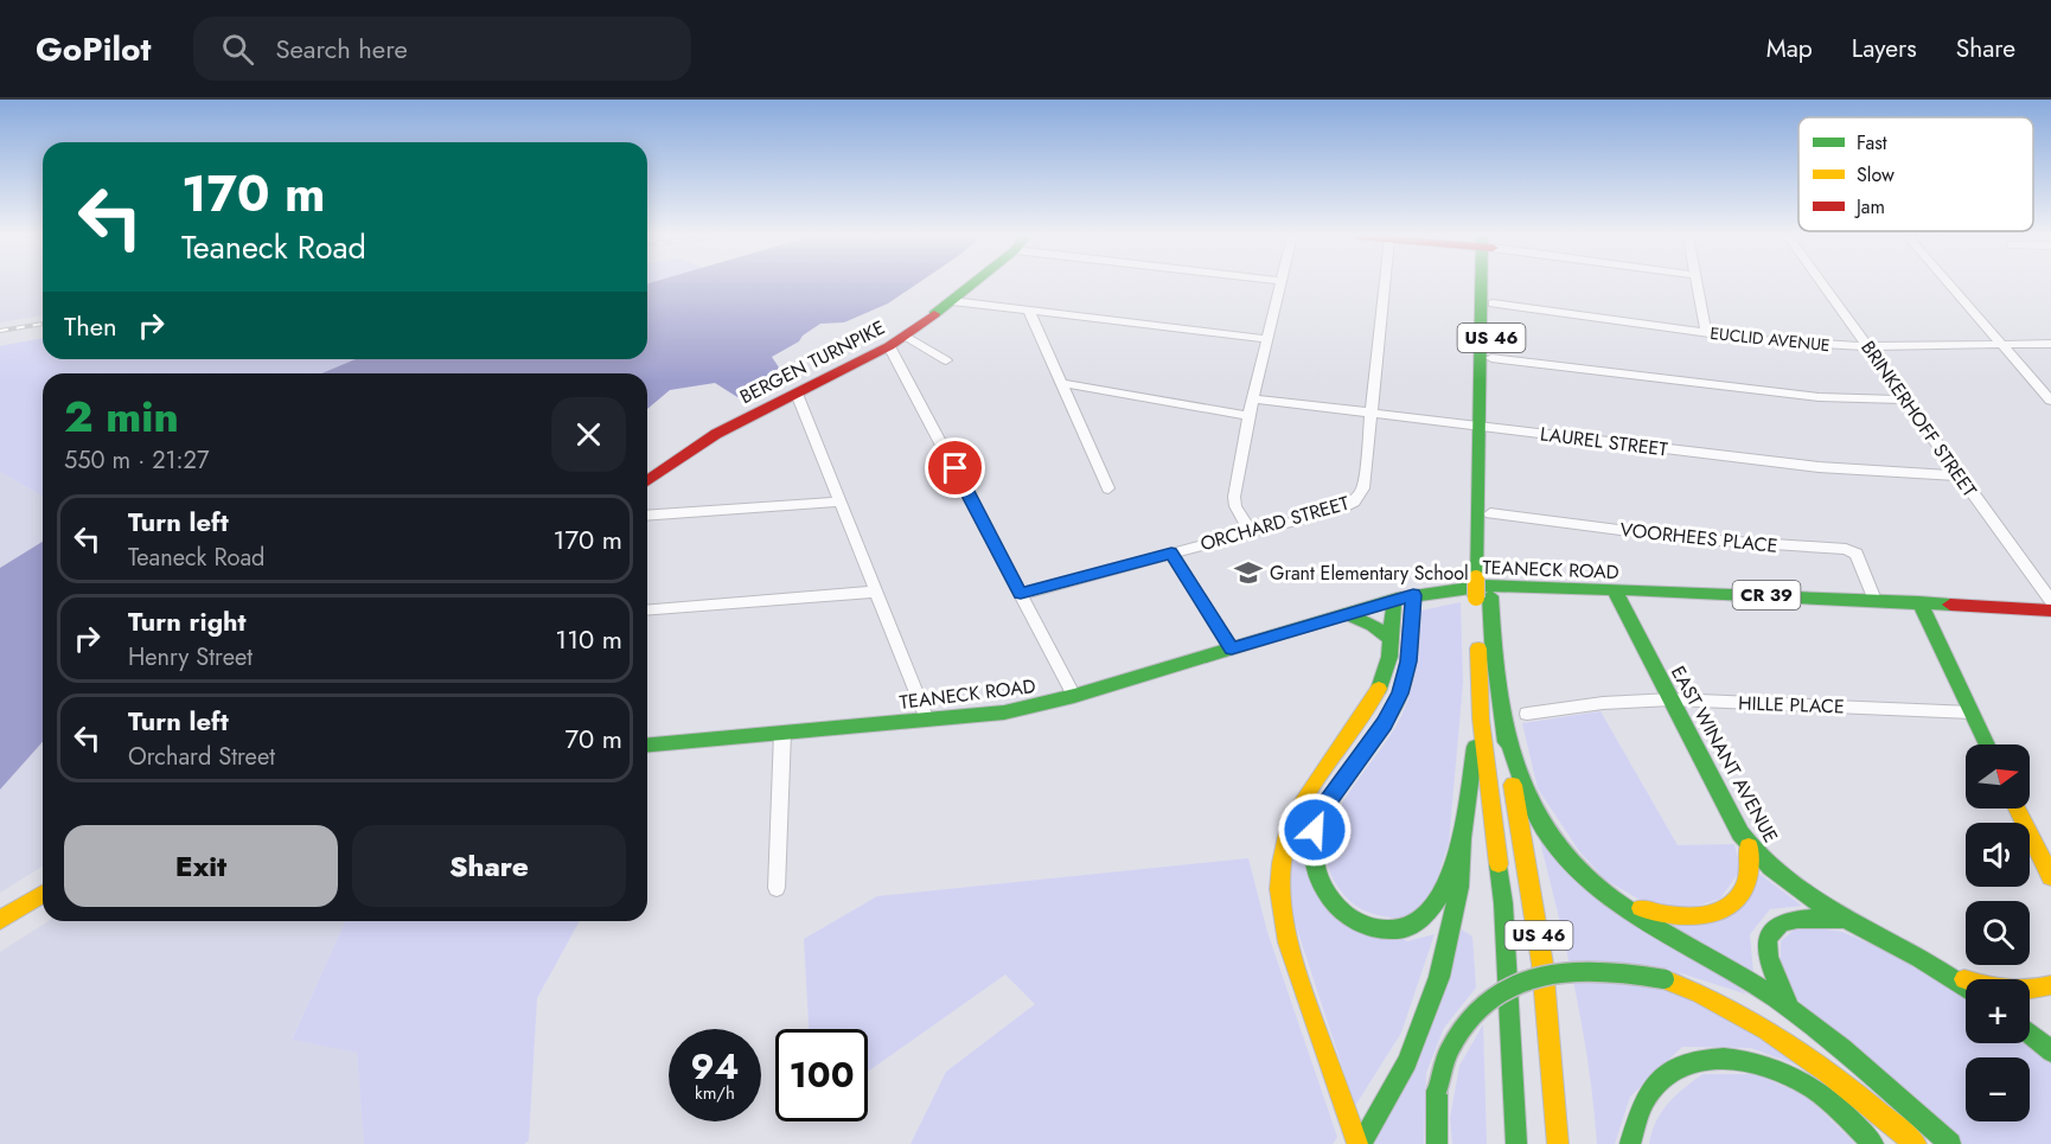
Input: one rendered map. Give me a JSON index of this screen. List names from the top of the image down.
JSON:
{
  "streets": {
    "main road": [
      "US 46",
      "BERGEN TURNPIKE",
      "TEANECK ROAD",
      "CR 39",
      "EAST WINANT AVENUE"
    ],
    "street": [
      "EUCLID AVENUE",
      "BRINKERHOFF STREET",
      "LAUREL STREET",
      "ORCHARD STREET",
      "VOORHEES PLACE",
      "HILLE PLACE"
    ]
  },
  "crossings": [
    ["US 46", "EUCLID AVENUE"],
    ["US 46", "LAUREL STREET"],
    ["US 46", "VOORHEES PLACE"],
    ["EUCLID AVENUE", "BRINKERHOFF STREET"],
    ["BRINKERHOFF STREET", "LAUREL STREET"],
    ["LAUREL STREET", "ORCHARD STREET"],
    ["VOORHEES PLACE", "TEANECK ROAD"],
    ["TEANECK ROAD", "EAST WINANT AVENUE"],
    ["HILLE PLACE", "EAST WINANT AVENUE"]
  ],
  "places": {
    "school or university": ["Grant Elementary School"]
  },
  "legend": ["Fast", "Slow", "Jam"],
  "north": "right",
  "page": {
    "header": "GoPilot",
    "search": "Search here",
    "nav": ["Map", "Layers", "Share"],
    "turn": ["170 m", "Teaneck Road"],
    "then": "Then",
    "heading": ["2 min", "550 m · 21:27"],
    "list": [
      {
        "name": "Turn left",
        "note": "Teaneck Road",
        "value": "170 m"
      },
      {
        "name": "Turn right",
        "note": "Henry Street",
        "value": "110 m"
      },
      {
        "name": "Turn left",
        "note": "Orchard Street",
        "value": "70 m"
      }
    ],
    "map_buttons": ["+", "−"],
    "buttons": ["Exit", "Share"],
    "speed": "94 km/h",
    "limit": "100"
  }
}
